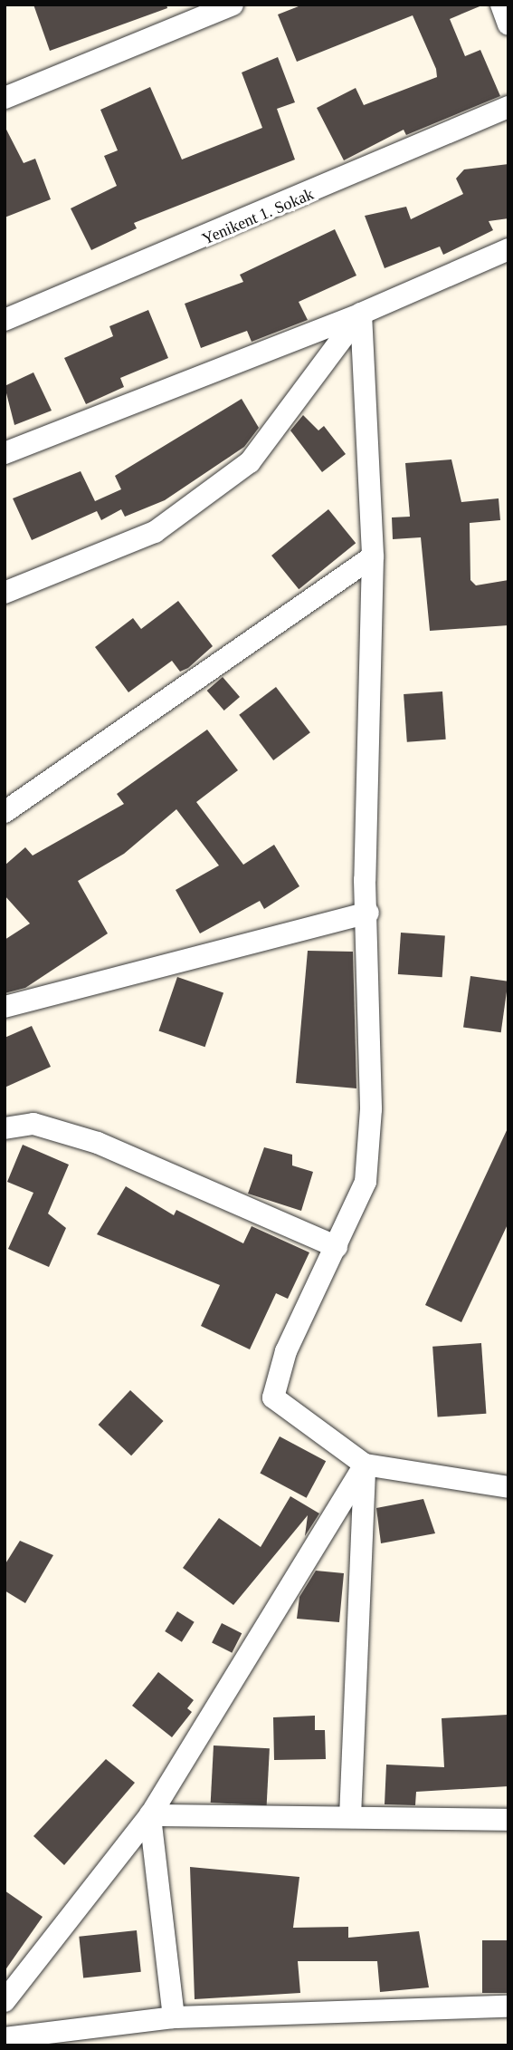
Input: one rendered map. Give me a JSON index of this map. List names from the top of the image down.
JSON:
{
  "streets": {
    "street": ["Yenikent 1. Sokak"]
  }
}
